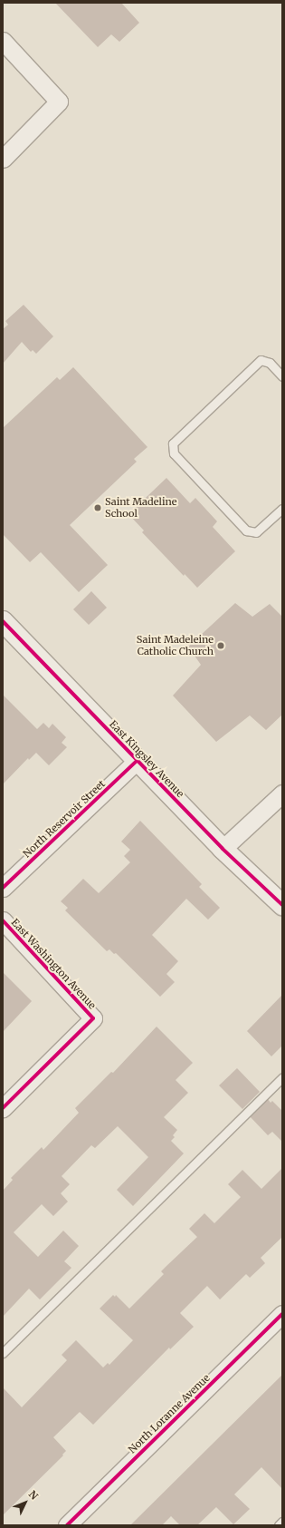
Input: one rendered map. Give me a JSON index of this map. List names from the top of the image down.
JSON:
{
  "streets": {
    "street": [
      "East Kingsley Avenue",
      "North Reservoir Street",
      "East Washington Avenue",
      "North Loranne Avenue"
    ]
  },
  "crossings": [
    ["East Kingsley Avenue", "North Reservoir Street"]
  ],
  "places": ["Saint Madeline School", "Saint Madeleine Catholic Church"],
  "north": "top right"
}
